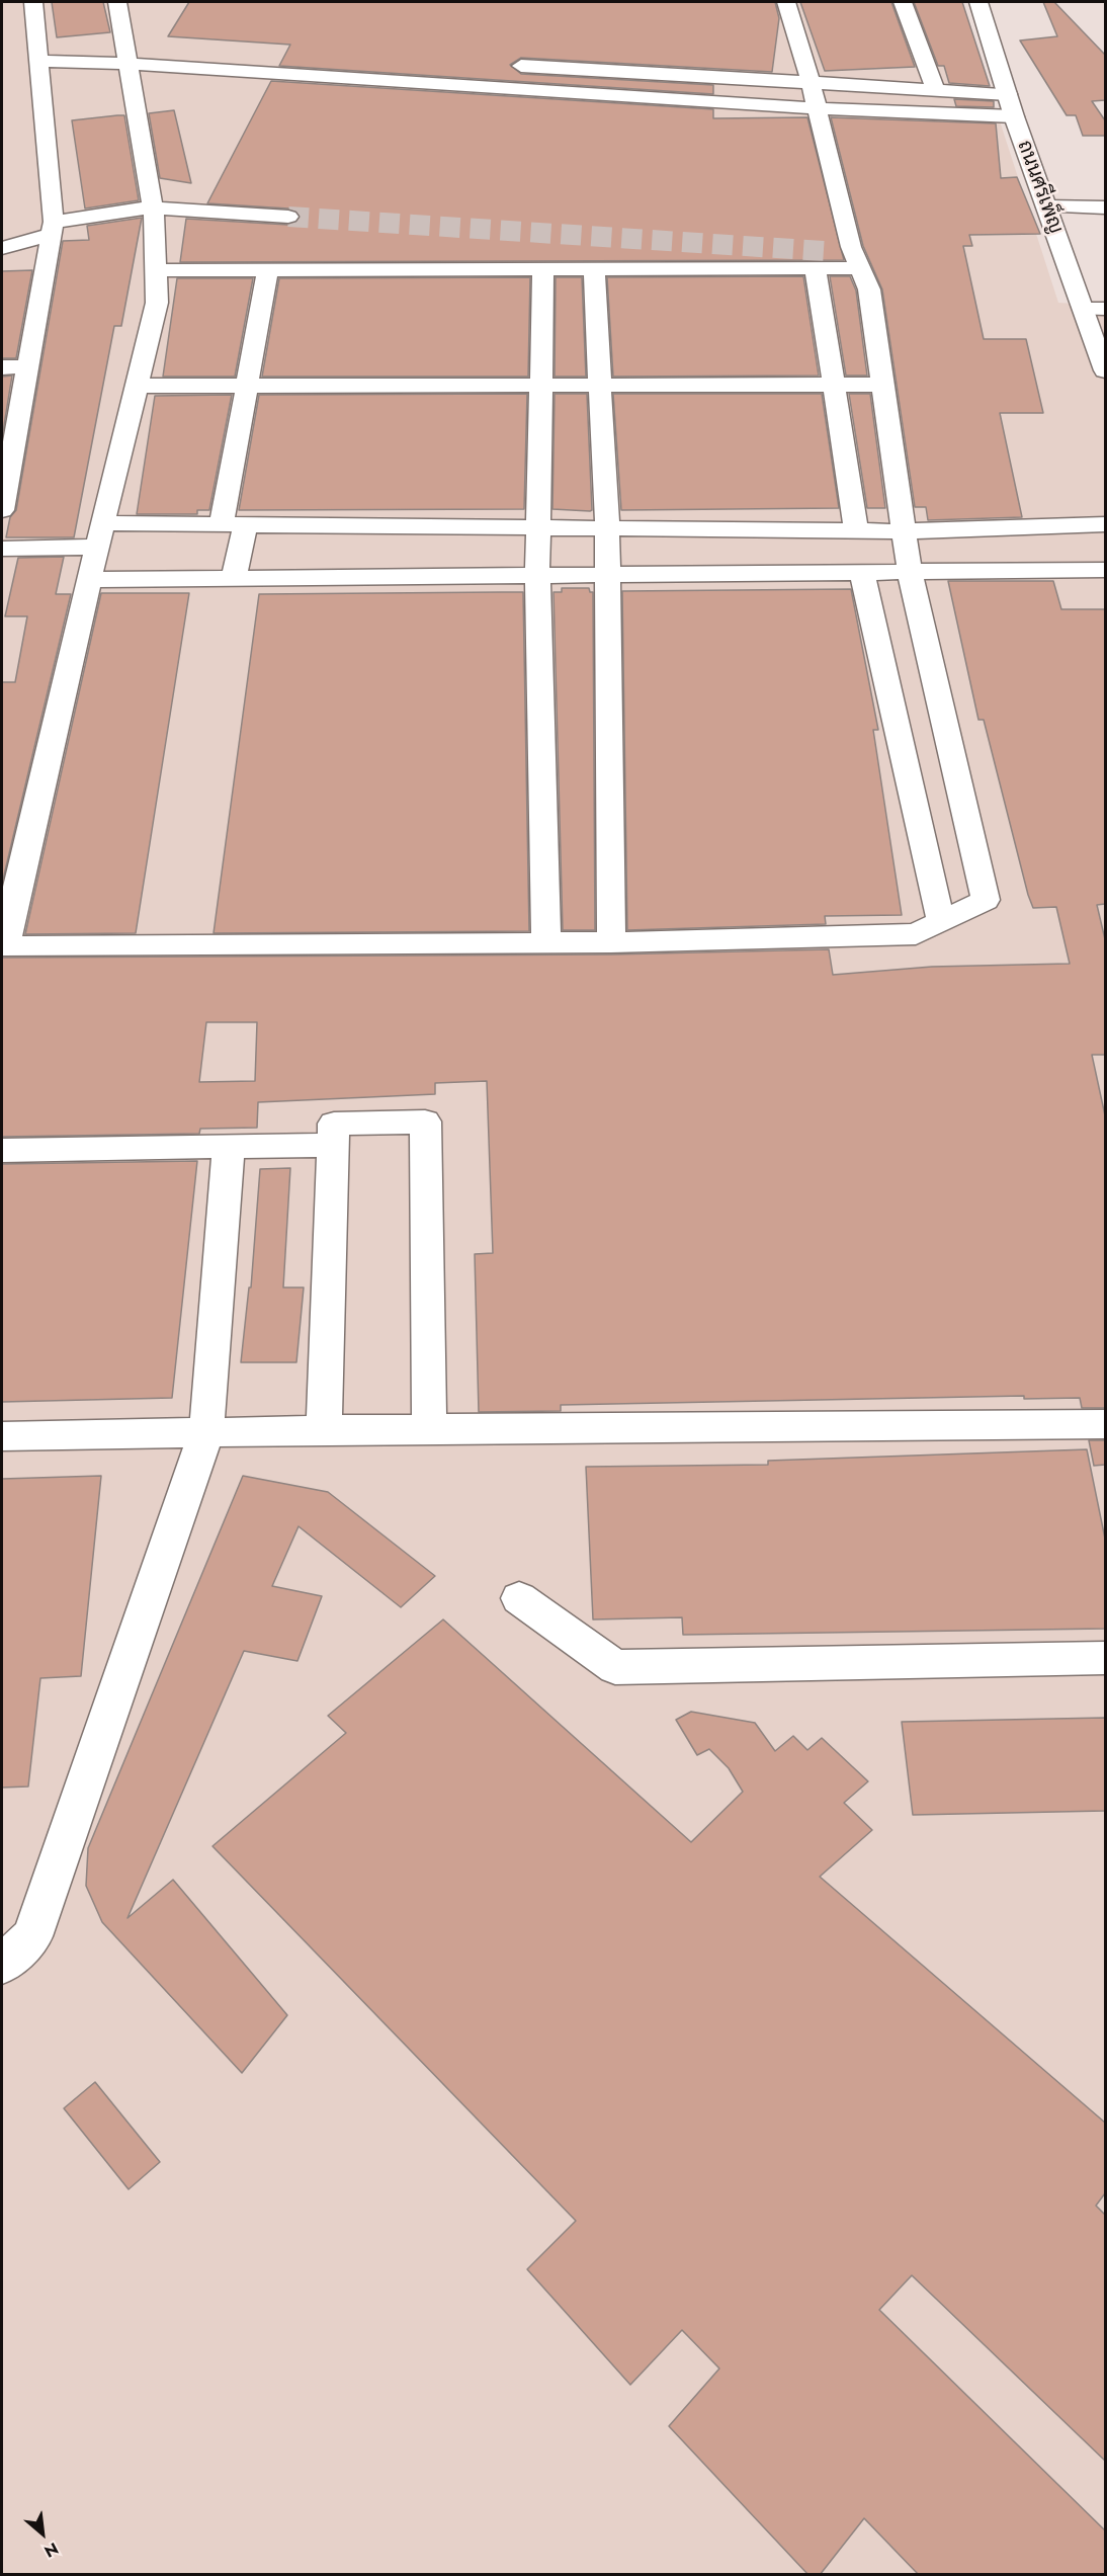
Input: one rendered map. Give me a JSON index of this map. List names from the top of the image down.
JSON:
{
  "streets": {
    "main road": ["ถนนศรีเพ็ญ"]
  },
  "north": "bottom right"
}
